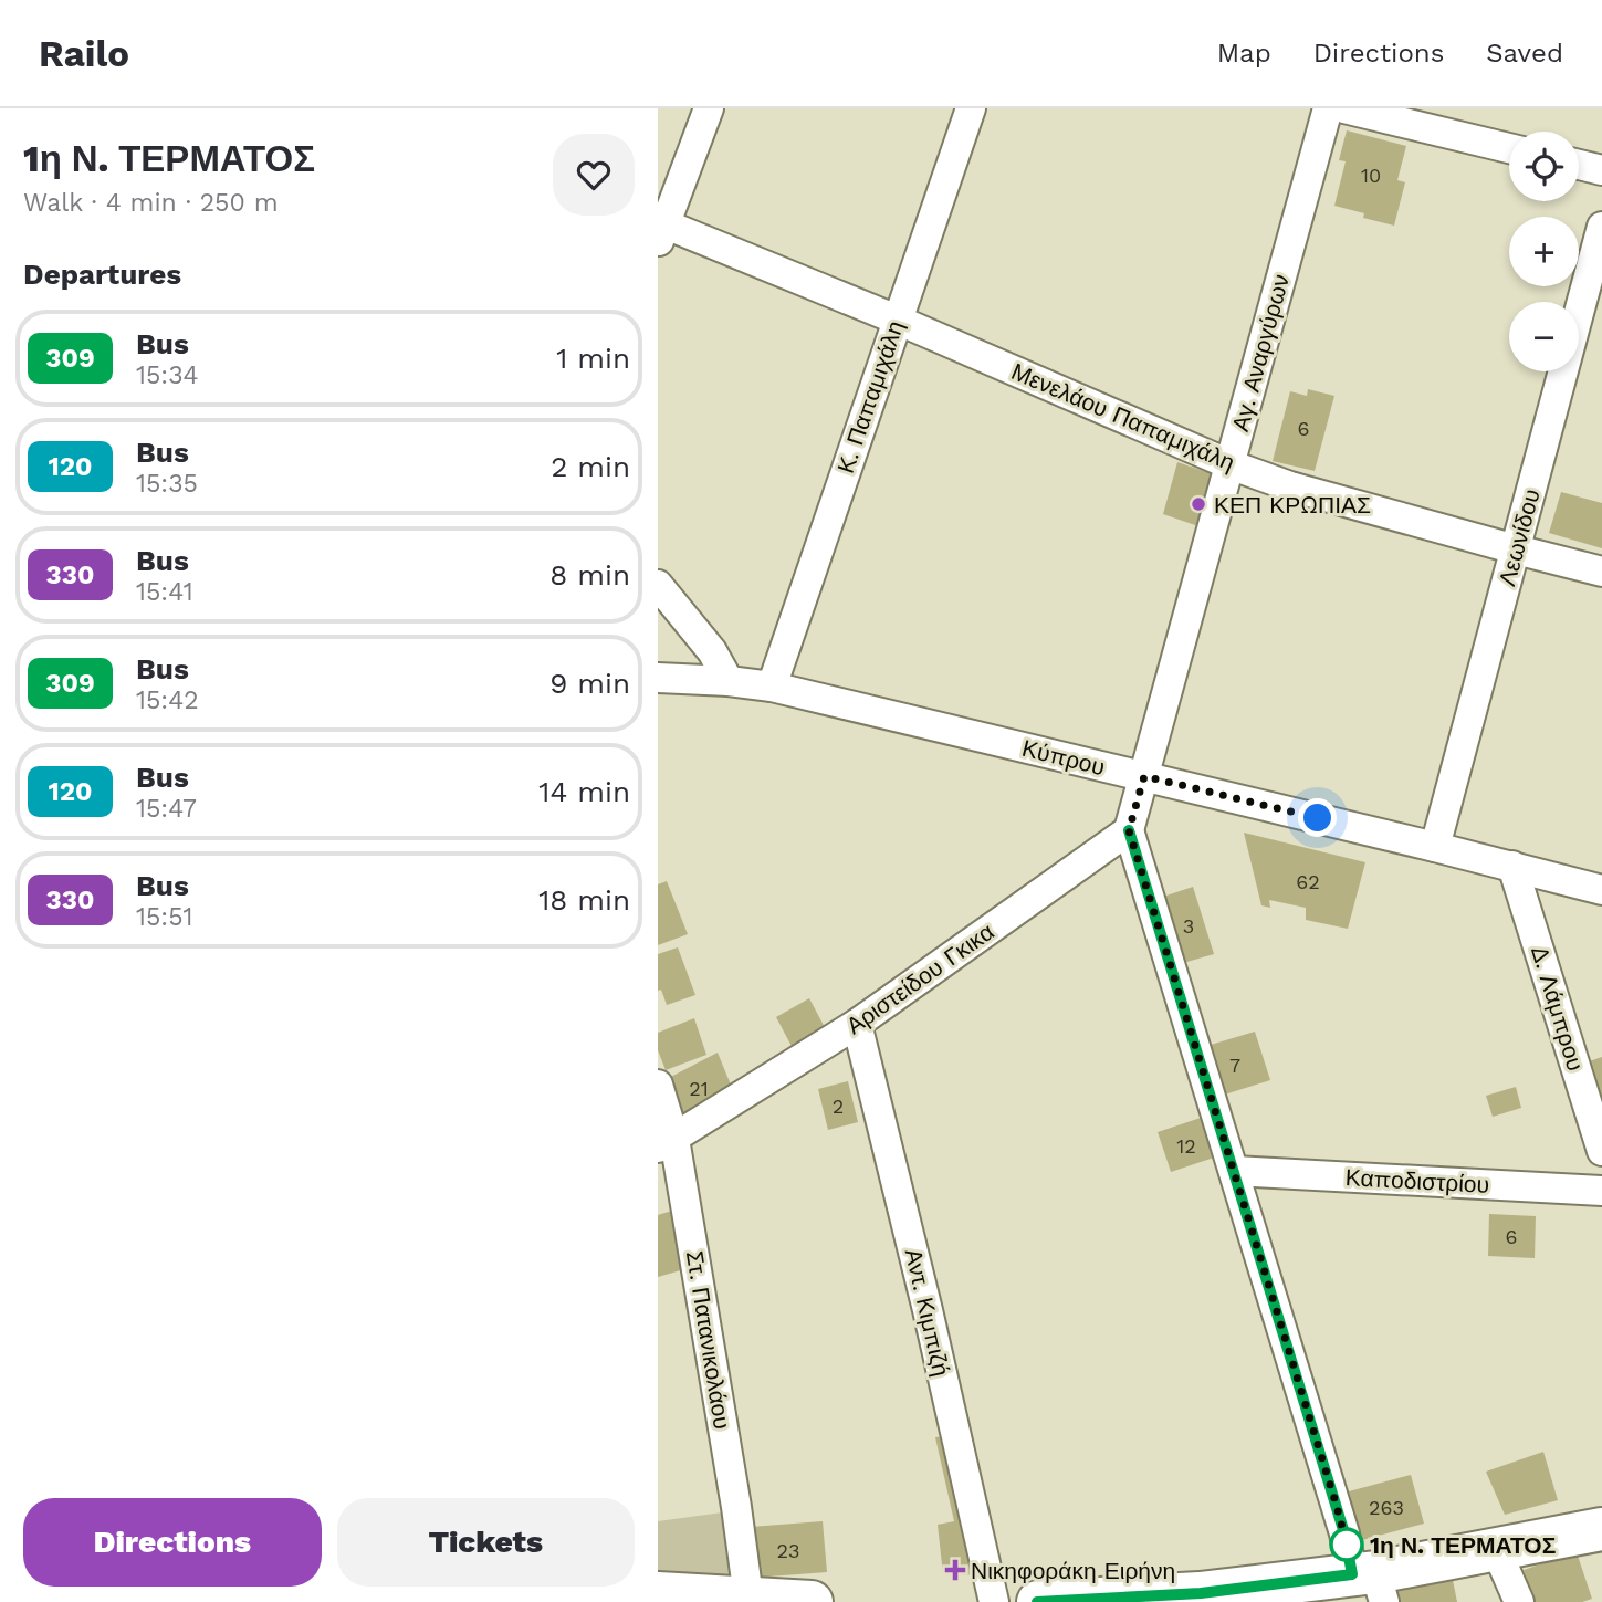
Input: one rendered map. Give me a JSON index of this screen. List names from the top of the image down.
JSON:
{
  "streets": {
    "street": [
      "Αγ. Αναργύρων",
      "Κ. Παπαμιχάλη",
      "Μενελάου Παπαμιχάλη",
      "Λεωνίδου",
      "Κύπρου",
      "Αριστείδου Γκικα",
      "Δ. Λάμπρου",
      "Καποδιστρίου",
      "Αντ. Κιμπιζή",
      "Στ. Πατανικολάου"
    ]
  },
  "crossings": [
    ["Αγ. Αναργύρων", "Μενελάου Παπαμιχάλη"],
    ["Αγ. Αναργύρων", "Κύπρου"],
    ["Κ. Παπαμιχάλη", "Μενελάου Παπαμιχάλη"],
    ["Κ. Παπαμιχάλη", "Κύπρου"],
    ["Μενελάου Παπαμιχάλη", "Λεωνίδου"],
    ["Λεωνίδου", "Κύπρου"],
    ["Κύπρου", "Δ. Λάμπρου"],
    ["Αριστείδου Γκικα", "Αντ. Κιμπιζή"],
    ["Αριστείδου Γκικα", "Στ. Πατανικολάου"]
  ],
  "places": {
    "other": ["ΚΕΠ ΚΡΩΠΙΑΣ", "1η Ν. ΤΕΡΜΑΤΟΣ"],
    "health": ["Νικηφοράκη Ειρήνη"]
  },
  "lines": ["bus line 309"],
  "house_numbers": [
    "10",
    "6",
    "62",
    "3",
    "7",
    "21",
    "2",
    "12",
    "6",
    "263",
    "23"
  ],
  "page": {
    "header": "Railo",
    "nav": ["Map", "Directions", "Saved"],
    "heading": [
      ["1η Ν. ΤΕΡΜΑΤΟΣ", "Walk · 4 min · 250 m"],
      "Departures"
    ],
    "map_buttons": ["+", "−"],
    "list": [
      {
        "mark": "309",
        "name": "Bus",
        "note": "15:34",
        "value": "1 min"
      },
      {
        "mark": "120",
        "name": "Bus",
        "note": "15:35",
        "value": "2 min"
      },
      {
        "mark": "330",
        "name": "Bus",
        "note": "15:41",
        "value": "8 min"
      },
      {
        "mark": "309",
        "name": "Bus",
        "note": "15:42",
        "value": "9 min"
      },
      {
        "mark": "120",
        "name": "Bus",
        "note": "15:47",
        "value": "14 min"
      },
      {
        "mark": "330",
        "name": "Bus",
        "note": "15:51",
        "value": "18 min"
      }
    ],
    "buttons": ["Directions", "Tickets"]
  }
}
